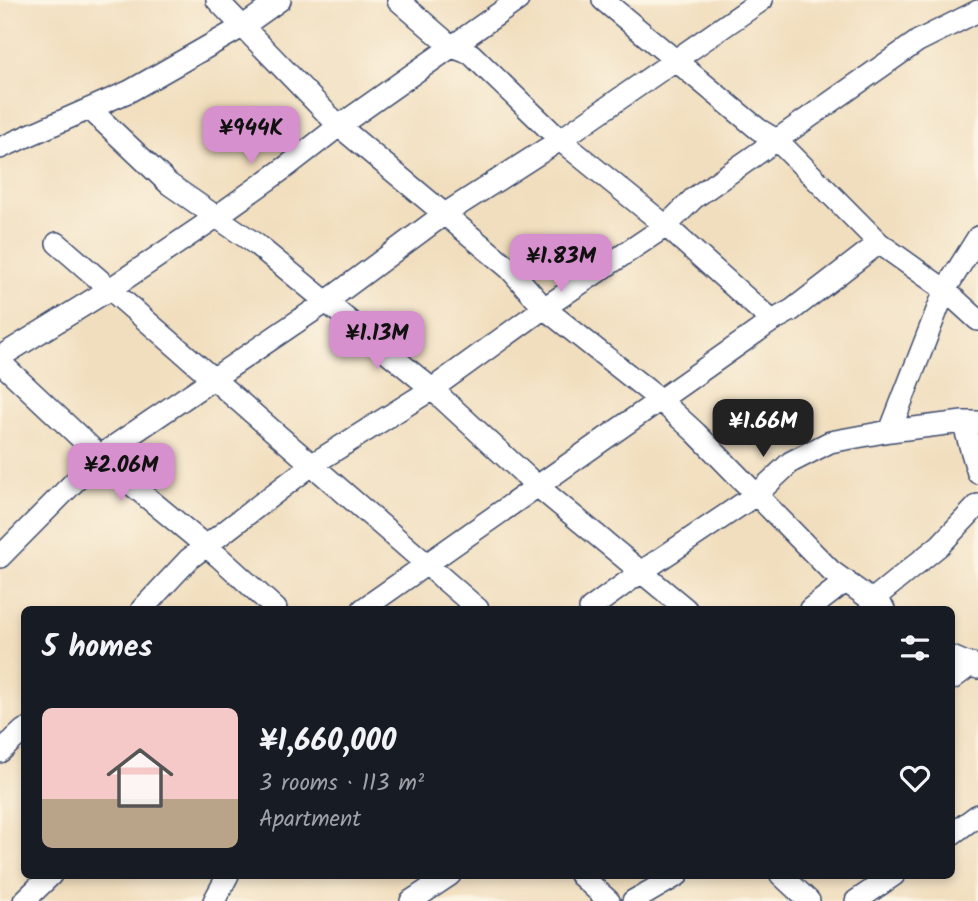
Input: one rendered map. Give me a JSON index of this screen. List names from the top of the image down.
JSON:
{
  "page": {
    "price": [
      "¥944K",
      "¥1.83M",
      "¥1.13M",
      "¥1.66M",
      "¥2.06M"
    ],
    "heading": "5 homes",
    "list": [
      {
        "name": "¥1,660,000",
        "note": "3 rooms · 113 m² · Apartment"
      }
    ]
  }
}
